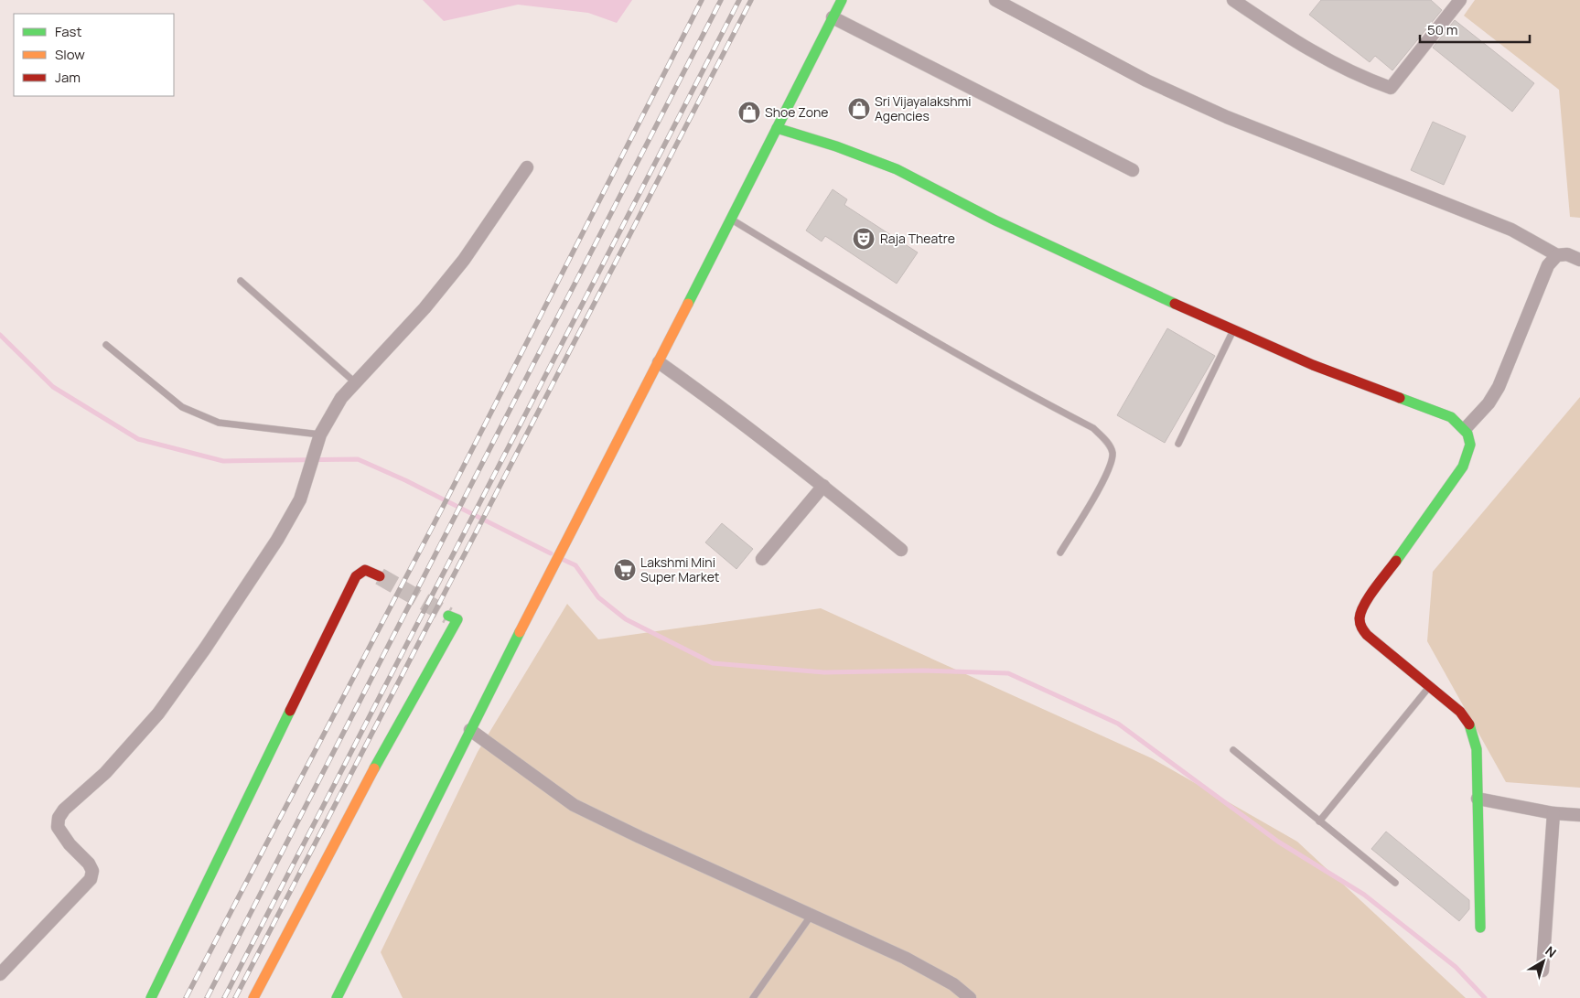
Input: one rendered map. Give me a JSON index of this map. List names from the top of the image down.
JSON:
{
  "places": {
    "shop": ["Sri Vijayalakshmi Agencies", "Shoe Zone"],
    "theatre": ["Raja Theatre"],
    "supermarket": ["Lakshmi Mini Super Market"]
  },
  "legend": ["Fast", "Slow", "Jam"],
  "scale_bar": "50 m",
  "north": "top right"
}
